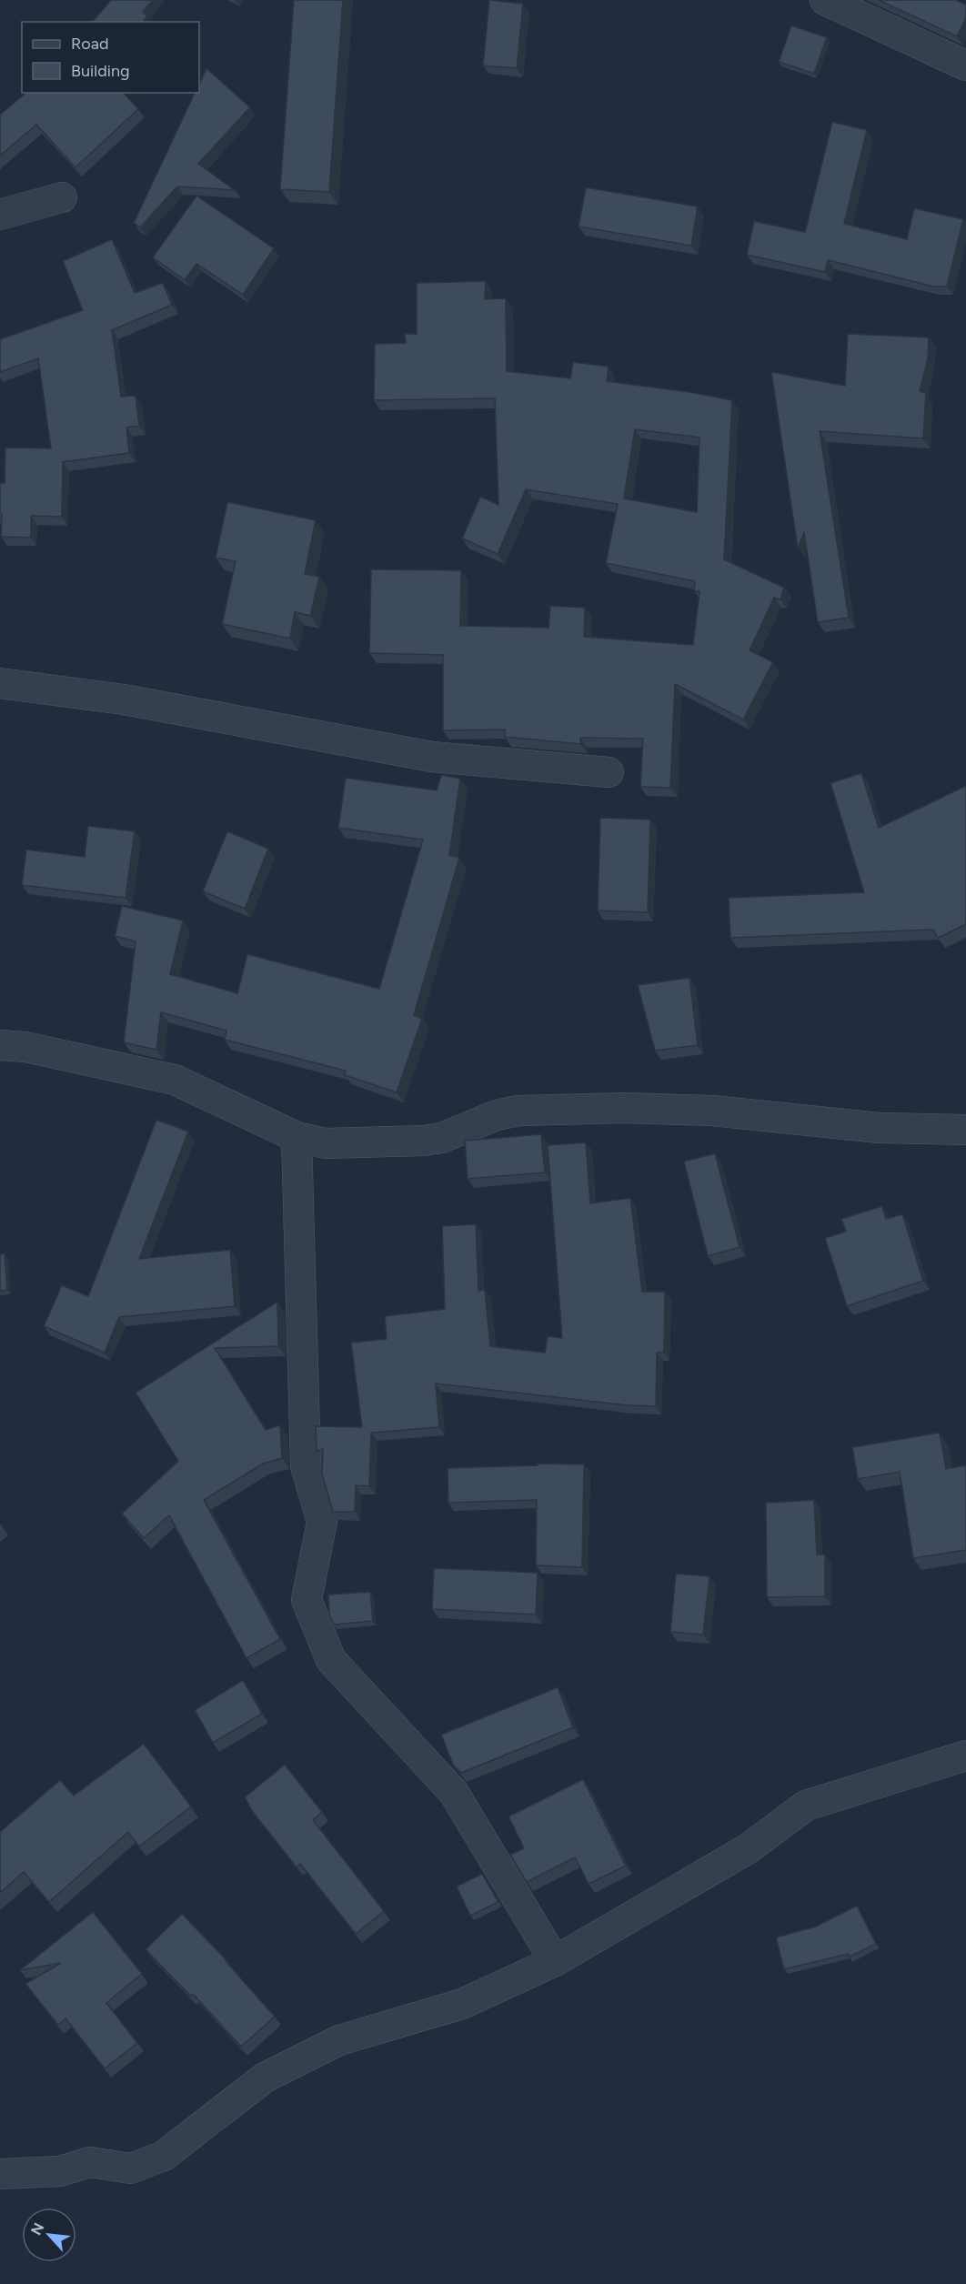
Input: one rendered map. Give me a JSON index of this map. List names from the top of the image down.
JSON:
{
  "legend": ["Road", "Building"],
  "north": "top left"
}
